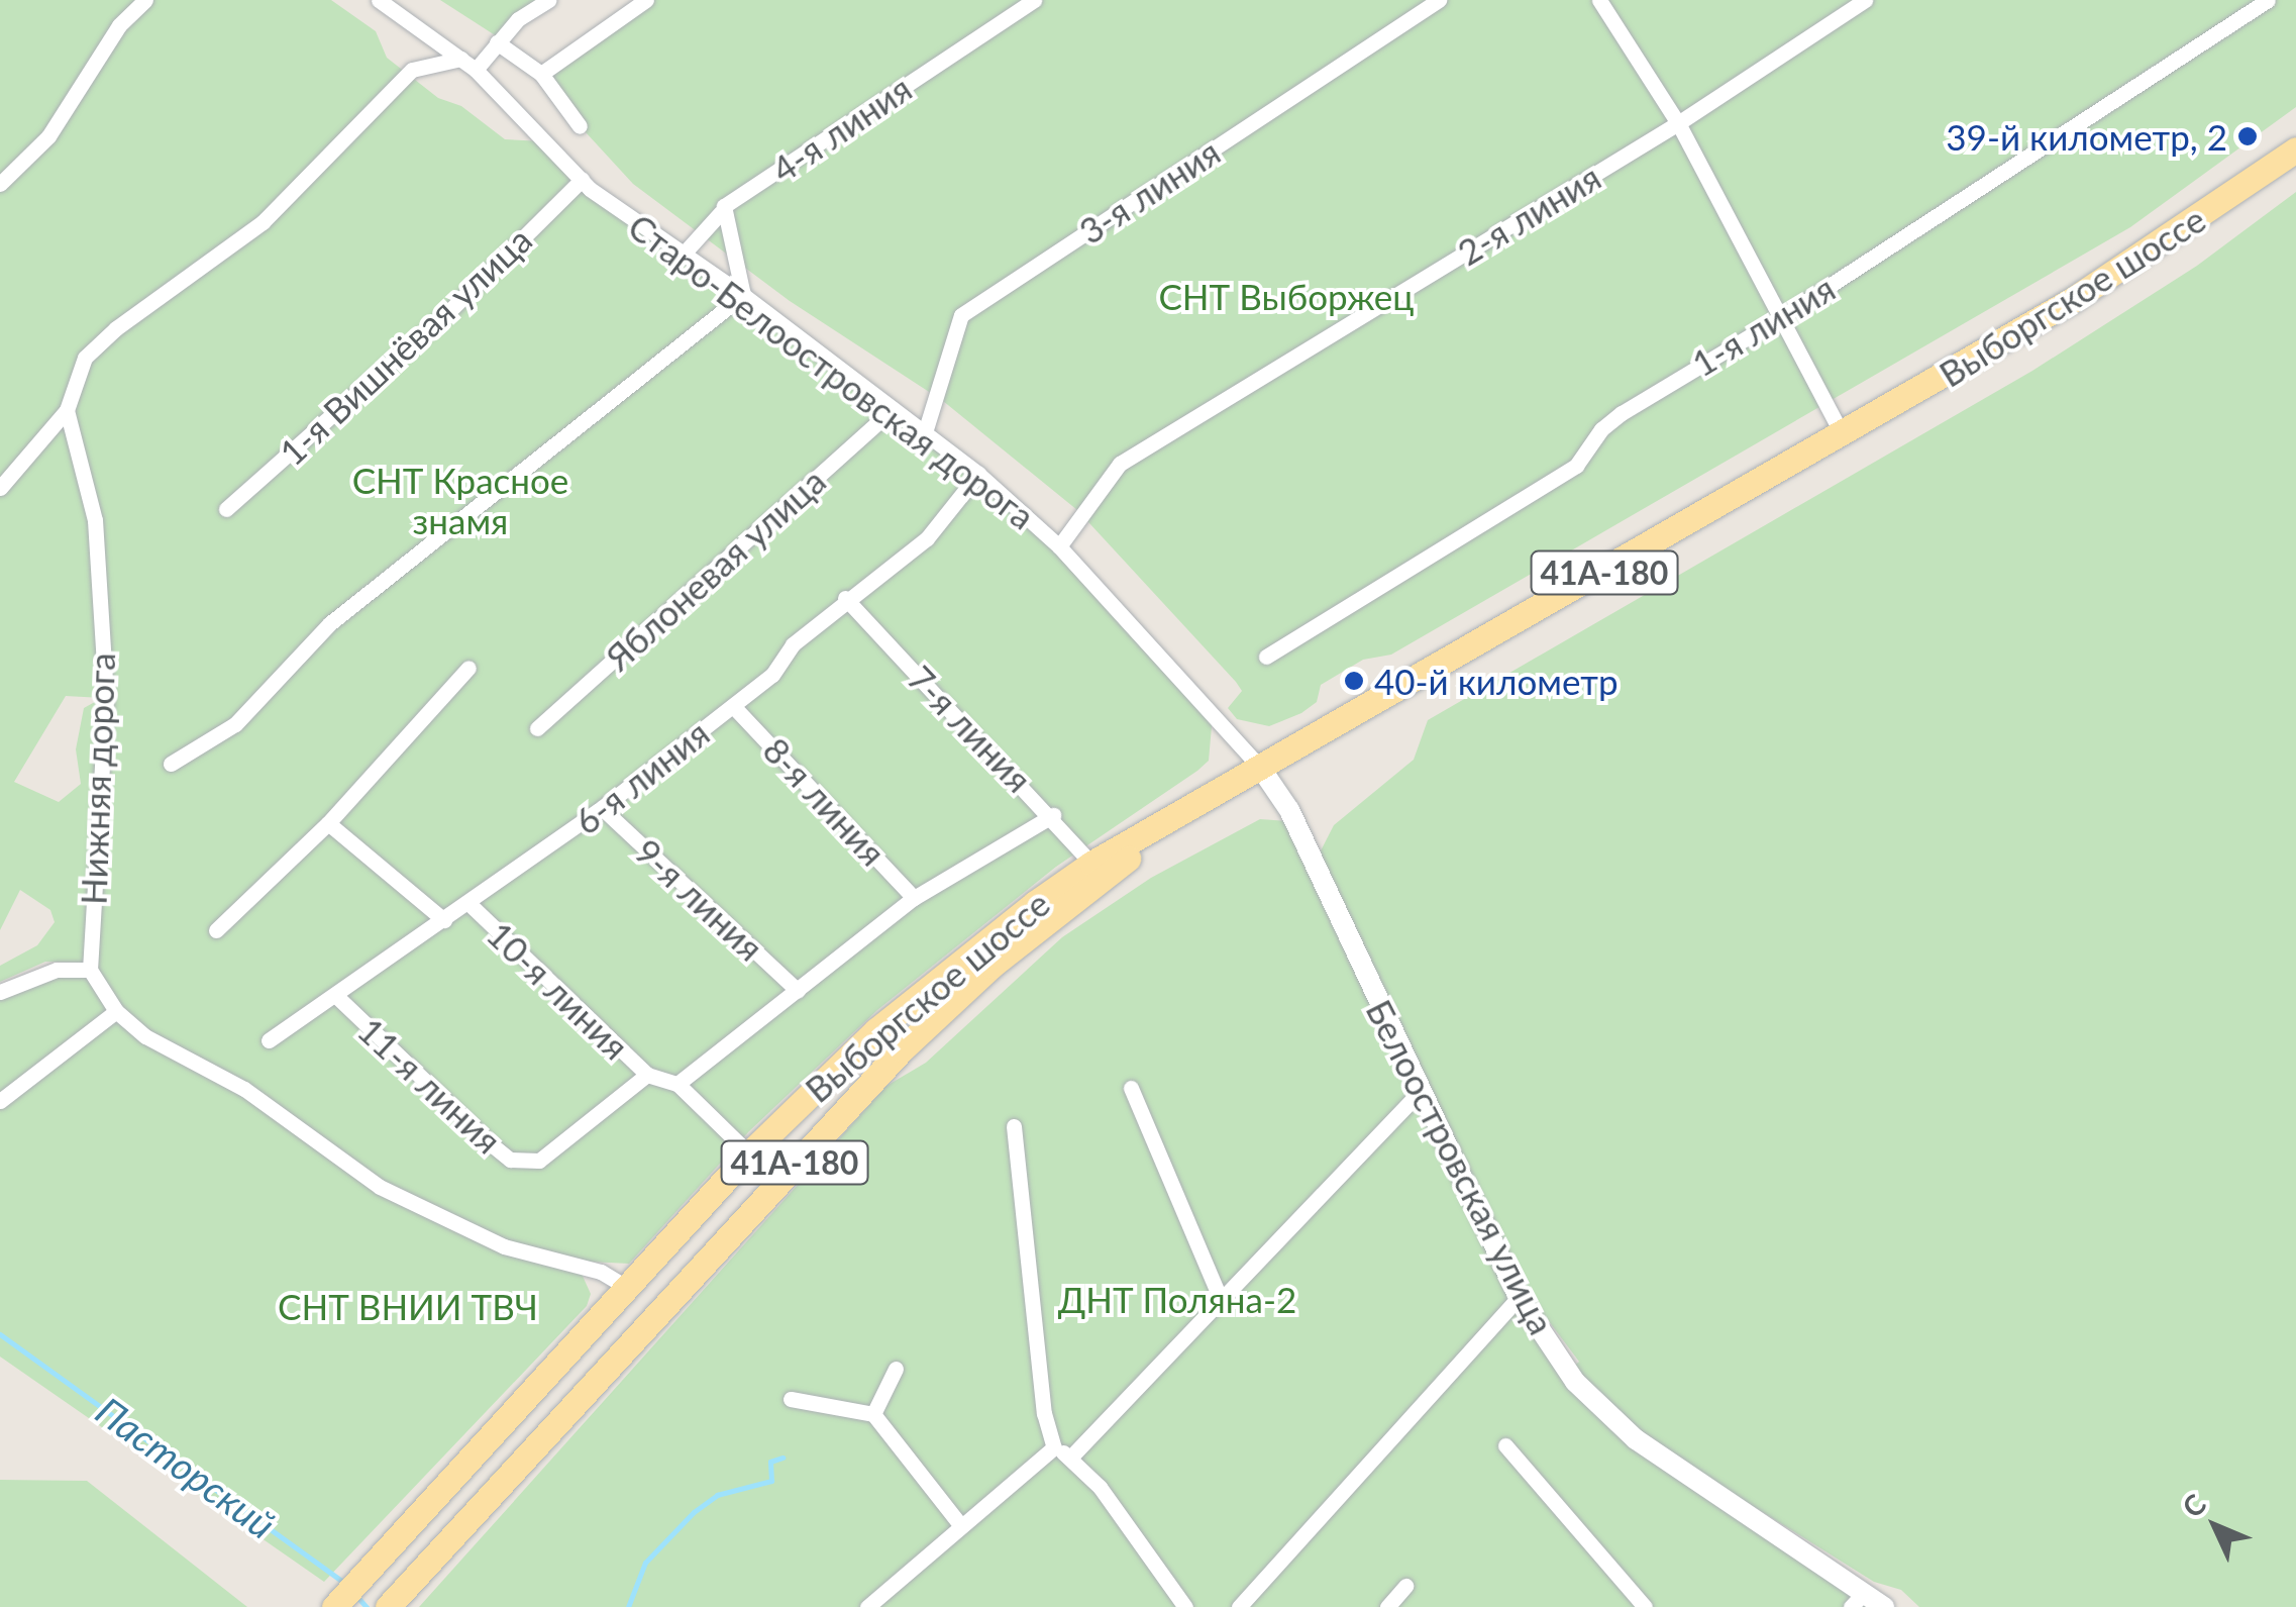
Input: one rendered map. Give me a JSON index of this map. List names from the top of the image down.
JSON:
{
  "streets": {
    "main road": ["Выборгское шоссе", "41А-180"],
    "street": [
      "4-я линия",
      "3-я линия",
      "2-я линия",
      "1-я линия",
      "1-я Вишнёвая улица",
      "Старо-Белоостровская дорога",
      "Яблоневая улица",
      "7-я линия",
      "6-я линия",
      "Нижняя дорога",
      "8-я линия",
      "9-я линия",
      "10-я линия",
      "11-я линия",
      "Белоостровская улица"
    ]
  },
  "crossings": [
    ["4-я линия", "Старо-Белоостровская дорога"],
    ["3-я линия", "Старо-Белоостровская дорога"],
    ["2-я линия", "Старо-Белоостровская дорога"],
    ["Выборгское шоссе", "Старо-Белоостровская дорога"],
    ["Выборгское шоссе", "41А-180"],
    ["Выборгское шоссе", "7-я линия"],
    ["Выборгское шоссе", "Белоостровская улица"],
    ["1-я Вишнёвая улица", "Старо-Белоостровская дорога"],
    ["Старо-Белоостровская дорога", "Яблоневая улица"],
    ["Старо-Белоостровская дорога", "41А-180"],
    ["Старо-Белоостровская дорога", "6-я линия"],
    ["Старо-Белоостровская дорога", "Белоостровская улица"],
    ["41А-180", "Белоостровская улица"],
    ["7-я линия", "6-я линия"],
    ["6-я линия", "8-я линия"],
    ["6-я линия", "9-я линия"],
    ["6-я линия", "10-я линия"],
    ["6-я линия", "11-я линия"],
    ["10-я линия", "11-я линия"]
  ],
  "water": ["Пасторский"],
  "parks": [
    "СНТ Выборжец",
    "СНТ Красное знамя",
    "ДНТ Поляна-2",
    "СНТ ВНИИ ТВЧ"
  ],
  "places": ["39-й километр, 2", "40-й километр"],
  "north": "top left"
}
